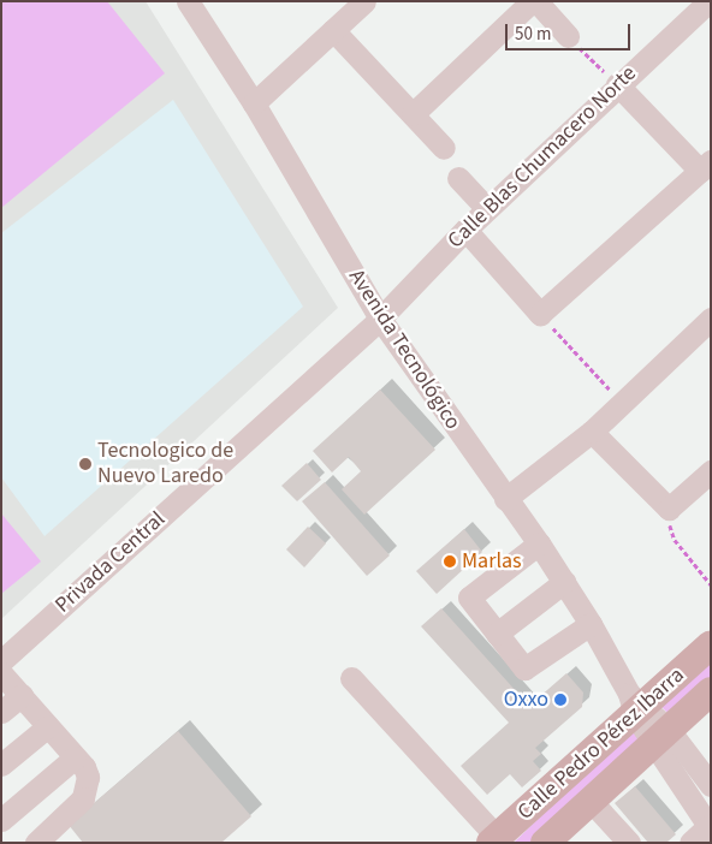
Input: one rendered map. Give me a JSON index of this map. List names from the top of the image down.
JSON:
{
  "streets": {
    "main road": ["Calle Pedro Pérez Ibarra"],
    "street": ["Calle Blas Chumacero Norte", "Avenida Tecnológico", "Privada Central"]
  },
  "crossings": [
    ["Calle Blas Chumacero Norte", "Avenida Tecnológico"],
    ["Calle Blas Chumacero Norte", "Privada Central"],
    ["Avenida Tecnológico", "Privada Central"],
    ["Avenida Tecnológico", "Calle Pedro Pérez Ibarra"]
  ],
  "places": ["Tecnologico de Nuevo Laredo", "Marlas", "Oxxo"],
  "scale_bar": "50 m"
}
